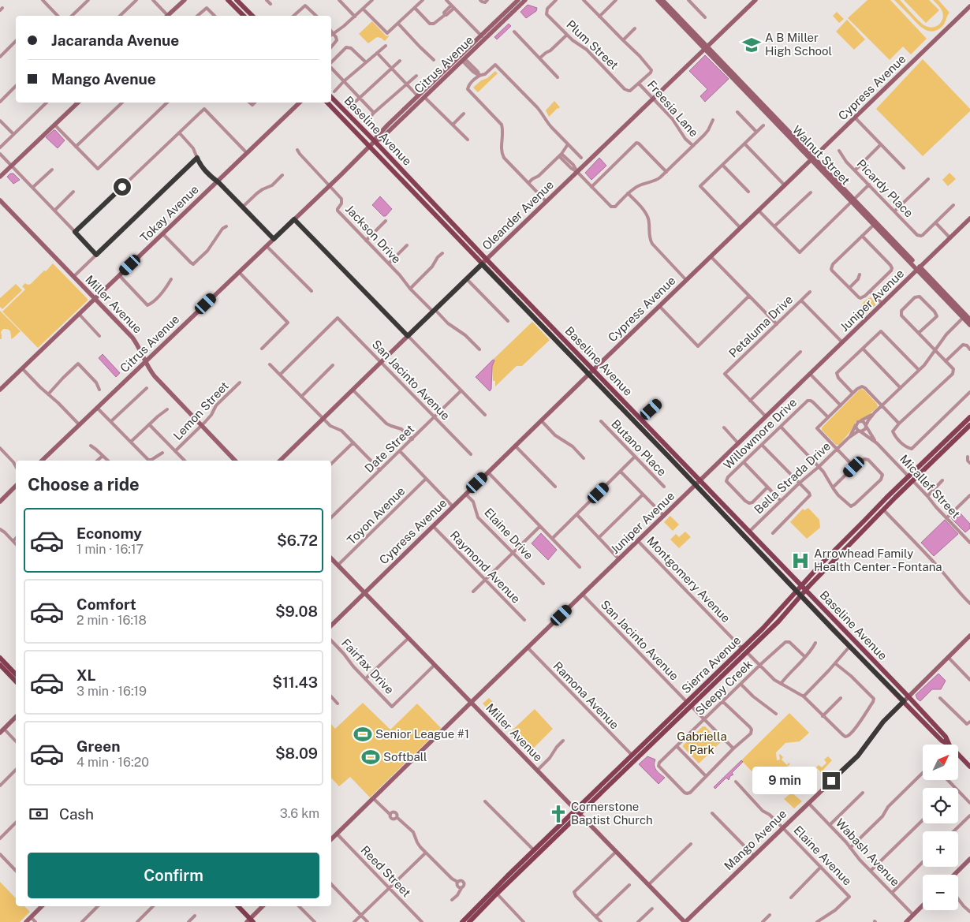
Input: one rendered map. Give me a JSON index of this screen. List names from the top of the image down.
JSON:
{
  "streets": {
    "main road": ["Baseline Avenue", "Sierra Avenue"],
    "street": [
      "Plum Street",
      "Citrus Avenue",
      "Cypress Avenue",
      "Freesia Lane",
      "Walnut Street",
      "Picardy Place",
      "Tokay Avenue",
      "Oleander Avenue",
      "Jackson Drive",
      "Juniper Avenue",
      "Miller Avenue",
      "Petaluma Drive",
      "San Jacinto Avenue",
      "Lemon Street",
      "Willowmore Drive",
      "Butano Place",
      "Date Street",
      "Bella Strada Drive",
      "Micallef Street",
      "Toyon Avenue",
      "Elaine Drive",
      "Raymond Avenue",
      "Montgomery Avenue",
      "Fairfax Drive",
      "Sleepy Creek",
      "Ramona Avenue",
      "Mango Avenue",
      "Wabash Avenue",
      "Elaine Avenue",
      "Reed Street"
    ]
  },
  "crossings": [
    ["Plum Street", "Freesia Lane"],
    ["Citrus Avenue", "Baseline Avenue"],
    ["Citrus Avenue", "Jackson Drive"],
    ["Citrus Avenue", "Miller Avenue"],
    ["Cypress Avenue", "Baseline Avenue"],
    ["Cypress Avenue", "Walnut Street"],
    ["Cypress Avenue", "Miller Avenue"],
    ["Cypress Avenue", "Elaine Drive"],
    ["Cypress Avenue", "Raymond Avenue"],
    ["Freesia Lane", "Oleander Avenue"],
    ["Baseline Avenue", "Oleander Avenue"],
    ["Baseline Avenue", "Juniper Avenue"],
    ["Baseline Avenue", "Bella Strada Drive"],
    ["Baseline Avenue", "Sierra Avenue"],
    ["Baseline Avenue", "Mango Avenue"],
    ["Walnut Street", "Oleander Avenue"],
    ["Walnut Street", "Juniper Avenue"],
    ["Tokay Avenue", "Miller Avenue"],
    ["Oleander Avenue", "Jackson Drive"],
    ["Oleander Avenue", "San Jacinto Avenue"],
    ["Juniper Avenue", "Miller Avenue"],
    ["Juniper Avenue", "San Jacinto Avenue"],
    ["Juniper Avenue", "Montgomery Avenue"],
    ["Juniper Avenue", "Ramona Avenue"],
    ["Juniper Avenue", "Reed Street"],
    ["Miller Avenue", "Lemon Street"],
    ["Miller Avenue", "Toyon Avenue"],
    ["Miller Avenue", "Sierra Avenue"],
    ["Miller Avenue", "Fairfax Drive"],
    ["Miller Avenue", "Mango Avenue"],
    ["San Jacinto Avenue", "Date Street"],
    ["San Jacinto Avenue", "Sierra Avenue"],
    ["San Jacinto Avenue", "Sleepy Creek"],
    ["Bella Strada Drive", "Micallef Street"],
    ["Micallef Street", "Sierra Avenue"],
    ["Montgomery Avenue", "Sierra Avenue"],
    ["Montgomery Avenue", "Sleepy Creek"],
    ["Sierra Avenue", "Ramona Avenue"],
    ["Mango Avenue", "Wabash Avenue"],
    ["Mango Avenue", "Elaine Avenue"]
  ],
  "parks": ["Gabriella Park"],
  "places": {
    "school or university": ["A B Miller High School"],
    "hospital": ["Arrowhead Family Health Center - Fontana"],
    "sports": ["Senior League #1", "Softball"],
    "church": ["Cornerstone Baptist Church"]
  },
  "north": "top right",
  "page": {
    "banner": ["Jacaranda Avenue", "Mango Avenue"],
    "heading": "Choose a ride",
    "list": [
      {
        "name": "Economy",
        "note": "1 min · 16:17",
        "value": "$6.72"
      },
      {
        "name": "Comfort",
        "note": "2 min · 16:18",
        "value": "$9.08"
      },
      {
        "name": "XL",
        "note": "3 min · 16:19",
        "value": "$11.43"
      },
      {
        "name": "Green",
        "note": "4 min · 16:20",
        "value": "$8.09"
      }
    ],
    "map_buttons": ["+", "−"],
    "bubble": "9 min",
    "pay": ["Cash", "3.6 km"],
    "buttons": "Confirm"
  }
}
